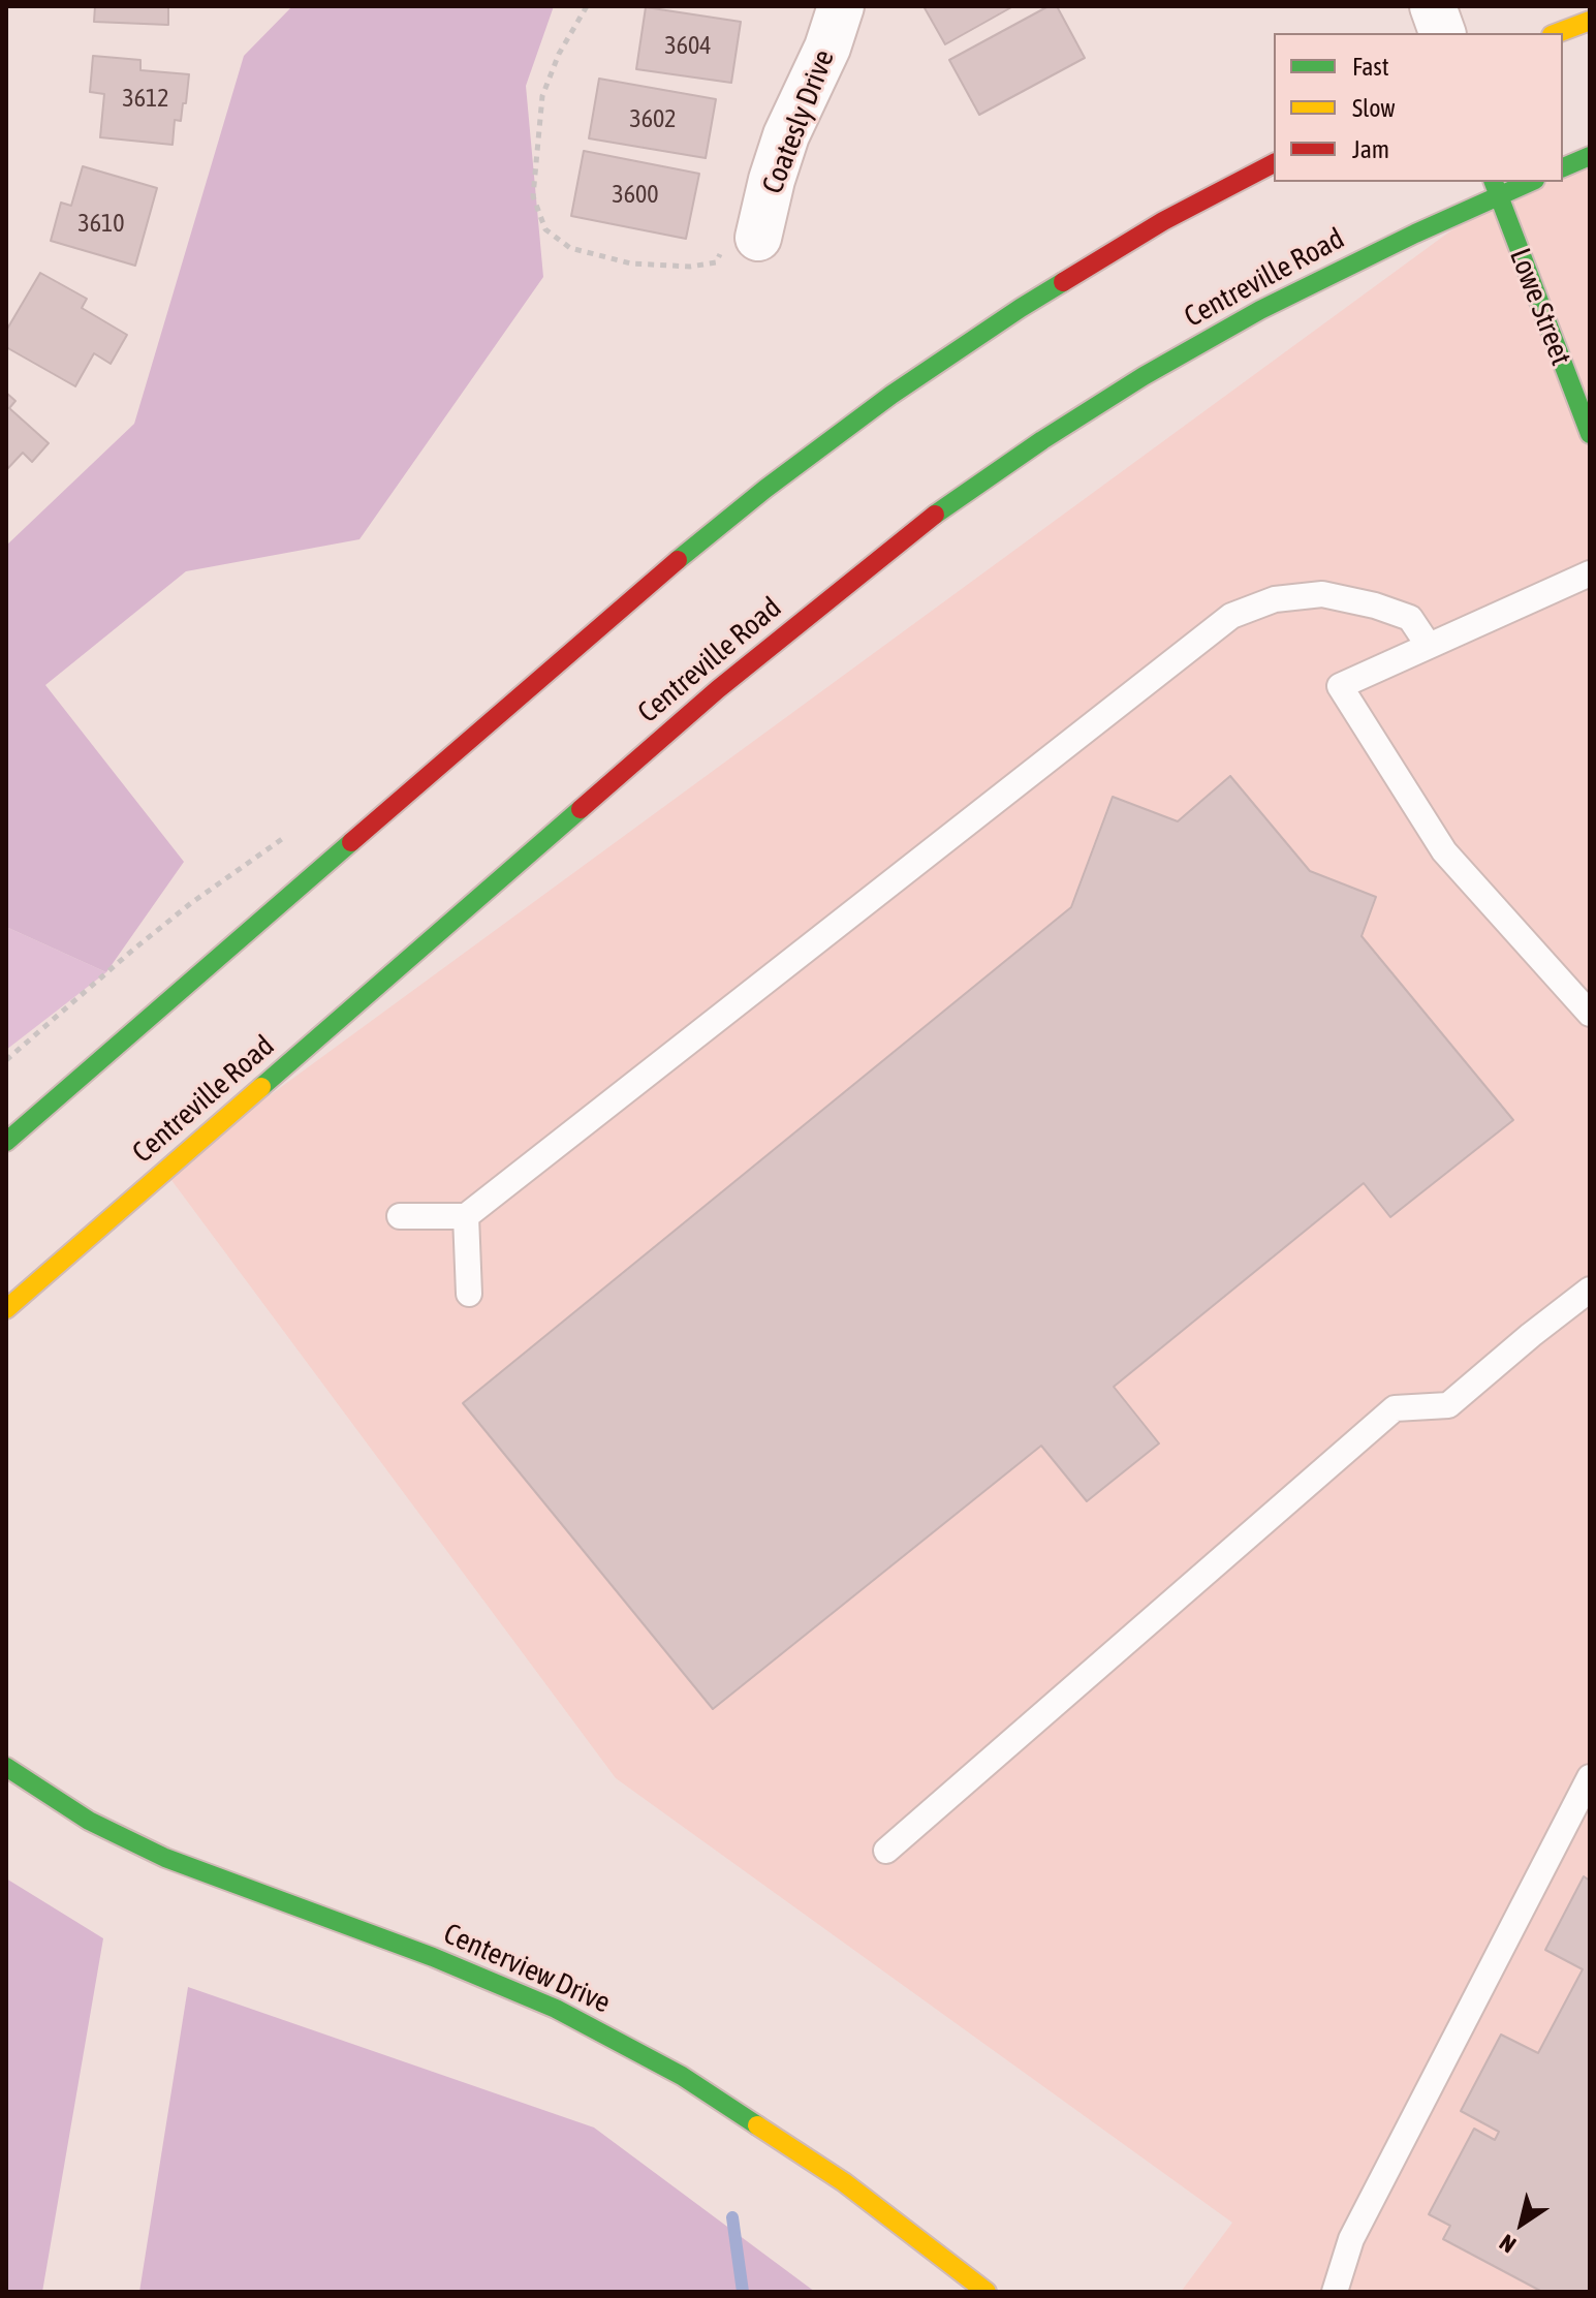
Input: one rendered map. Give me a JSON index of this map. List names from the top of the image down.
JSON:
{
  "streets": {
    "main road": ["Centreville Road", "Lowe Street", "Centerview Drive"],
    "street": ["Coatesly Drive"]
  },
  "crossings": [
    ["Centreville Road", "Lowe Street"]
  ],
  "house_numbers": [
    "3604",
    "3612",
    "3602",
    "3600",
    "3610"
  ],
  "legend": ["Fast", "Slow", "Jam"],
  "north": "bottom left"
}
